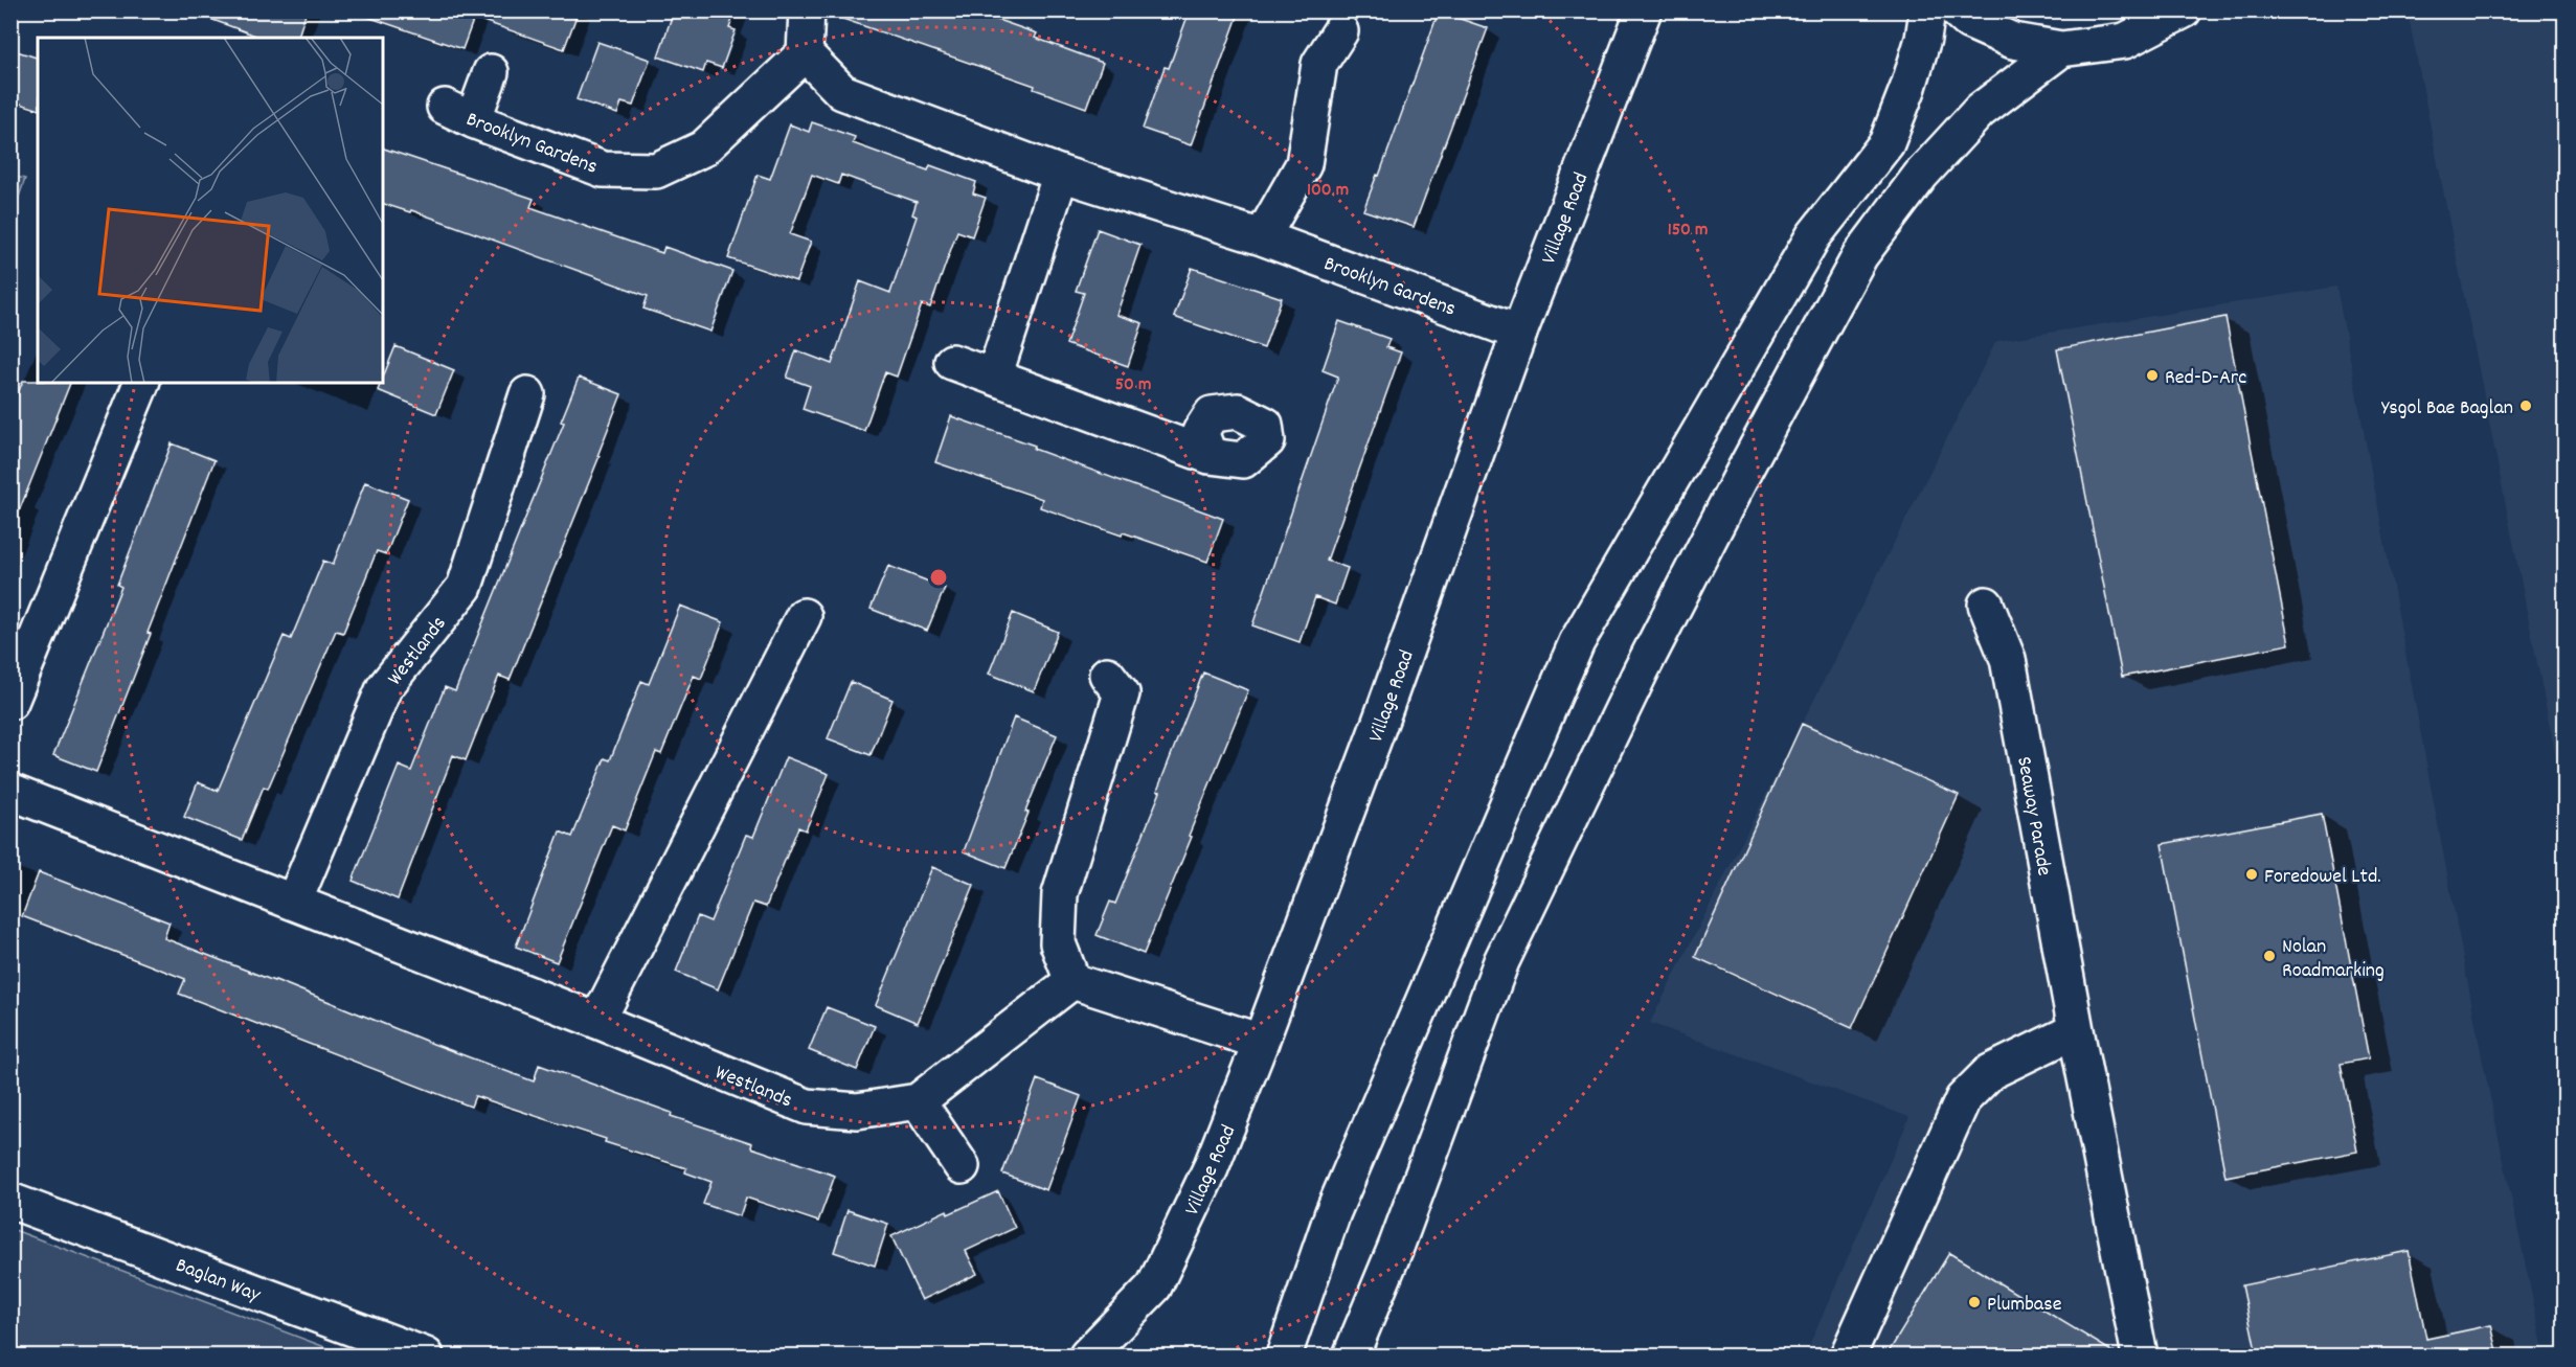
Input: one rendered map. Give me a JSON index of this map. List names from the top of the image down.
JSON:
{
  "streets": {
    "street": [
      "Brooklyn Gardens",
      "Village Road",
      "Westlands",
      "Seaway Parade",
      "Baglan Way"
    ]
  },
  "crossings": [
    ["Brooklyn Gardens", "Village Road"]
  ],
  "places": [
    "Red-D-Arc",
    "Ysgol Bae Baglan",
    "Foredowel Ltd.",
    "Nolan Roadmarking",
    "Plumbase"
  ],
  "rings": ["100 m", "150 m", "50 m"]
}
